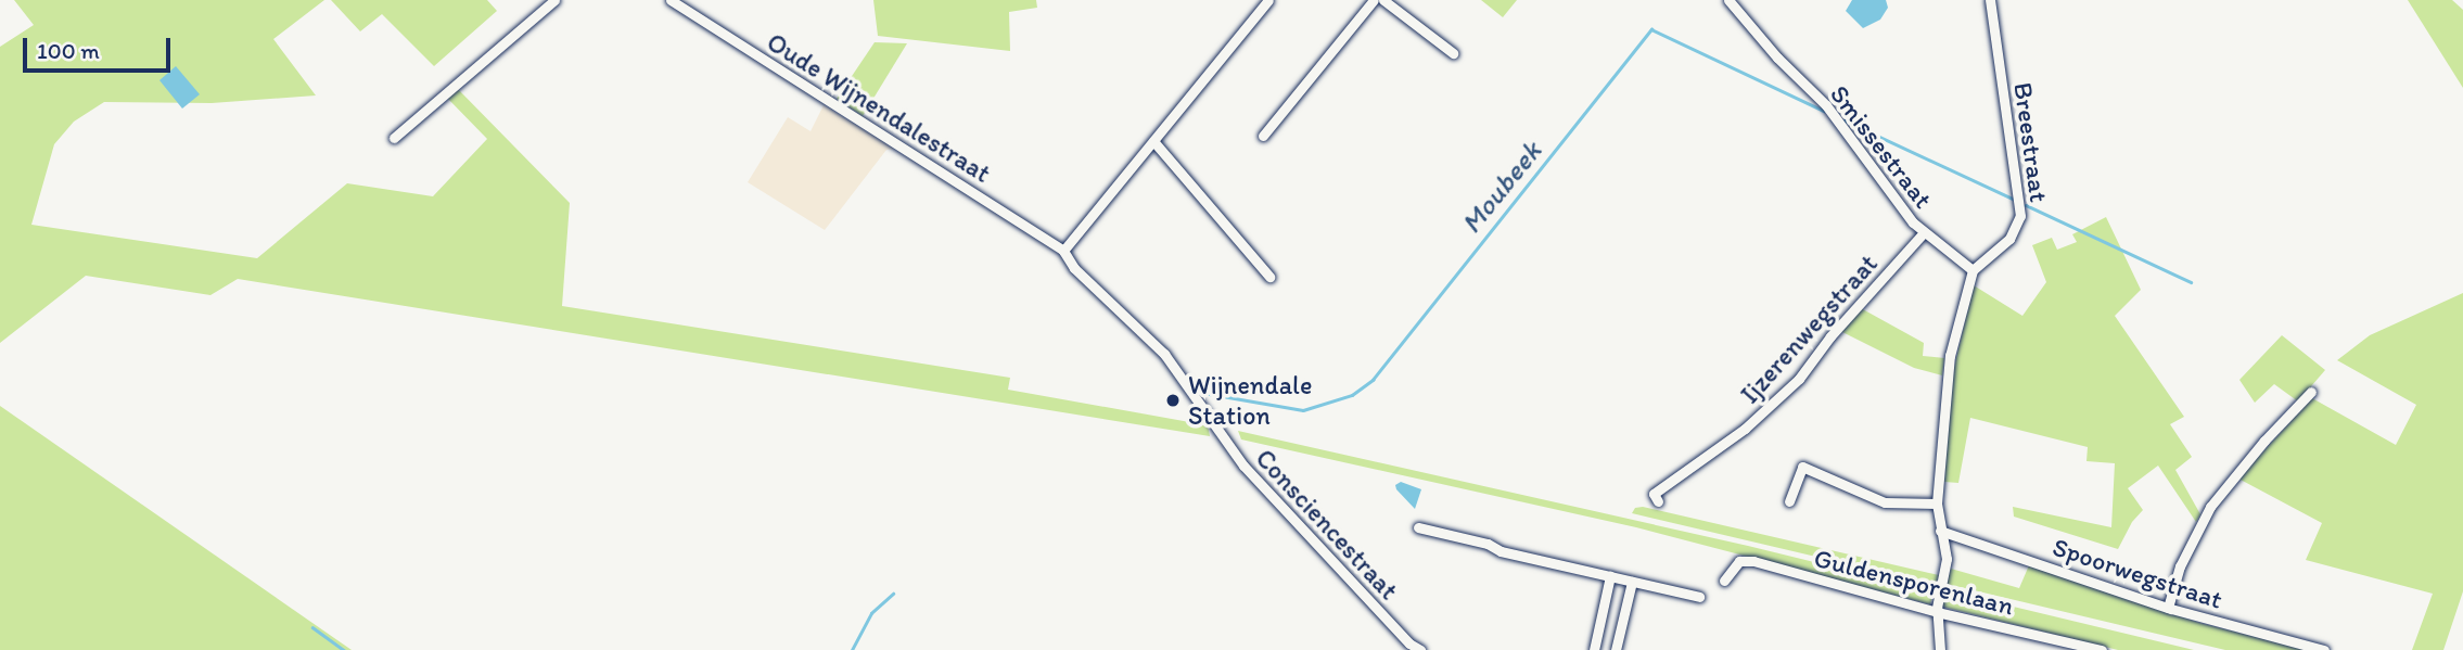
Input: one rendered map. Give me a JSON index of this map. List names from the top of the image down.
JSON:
{
  "streets": {
    "street": [
      "Oude Wijnendalestraat",
      "Breestraat",
      "Smissestraat",
      "Ijzerenwegstraat",
      "Consciencestraat",
      "Spoorwegstraat",
      "Guldensporenlaan"
    ]
  },
  "crossings": [
    ["Oude Wijnendalestraat", "Consciencestraat"],
    ["Breestraat", "Smissestraat"],
    ["Smissestraat", "Ijzerenwegstraat"]
  ],
  "water": ["Moubeek"],
  "places": ["Wijnendale Station"],
  "scale_bar": "100 m"
}
